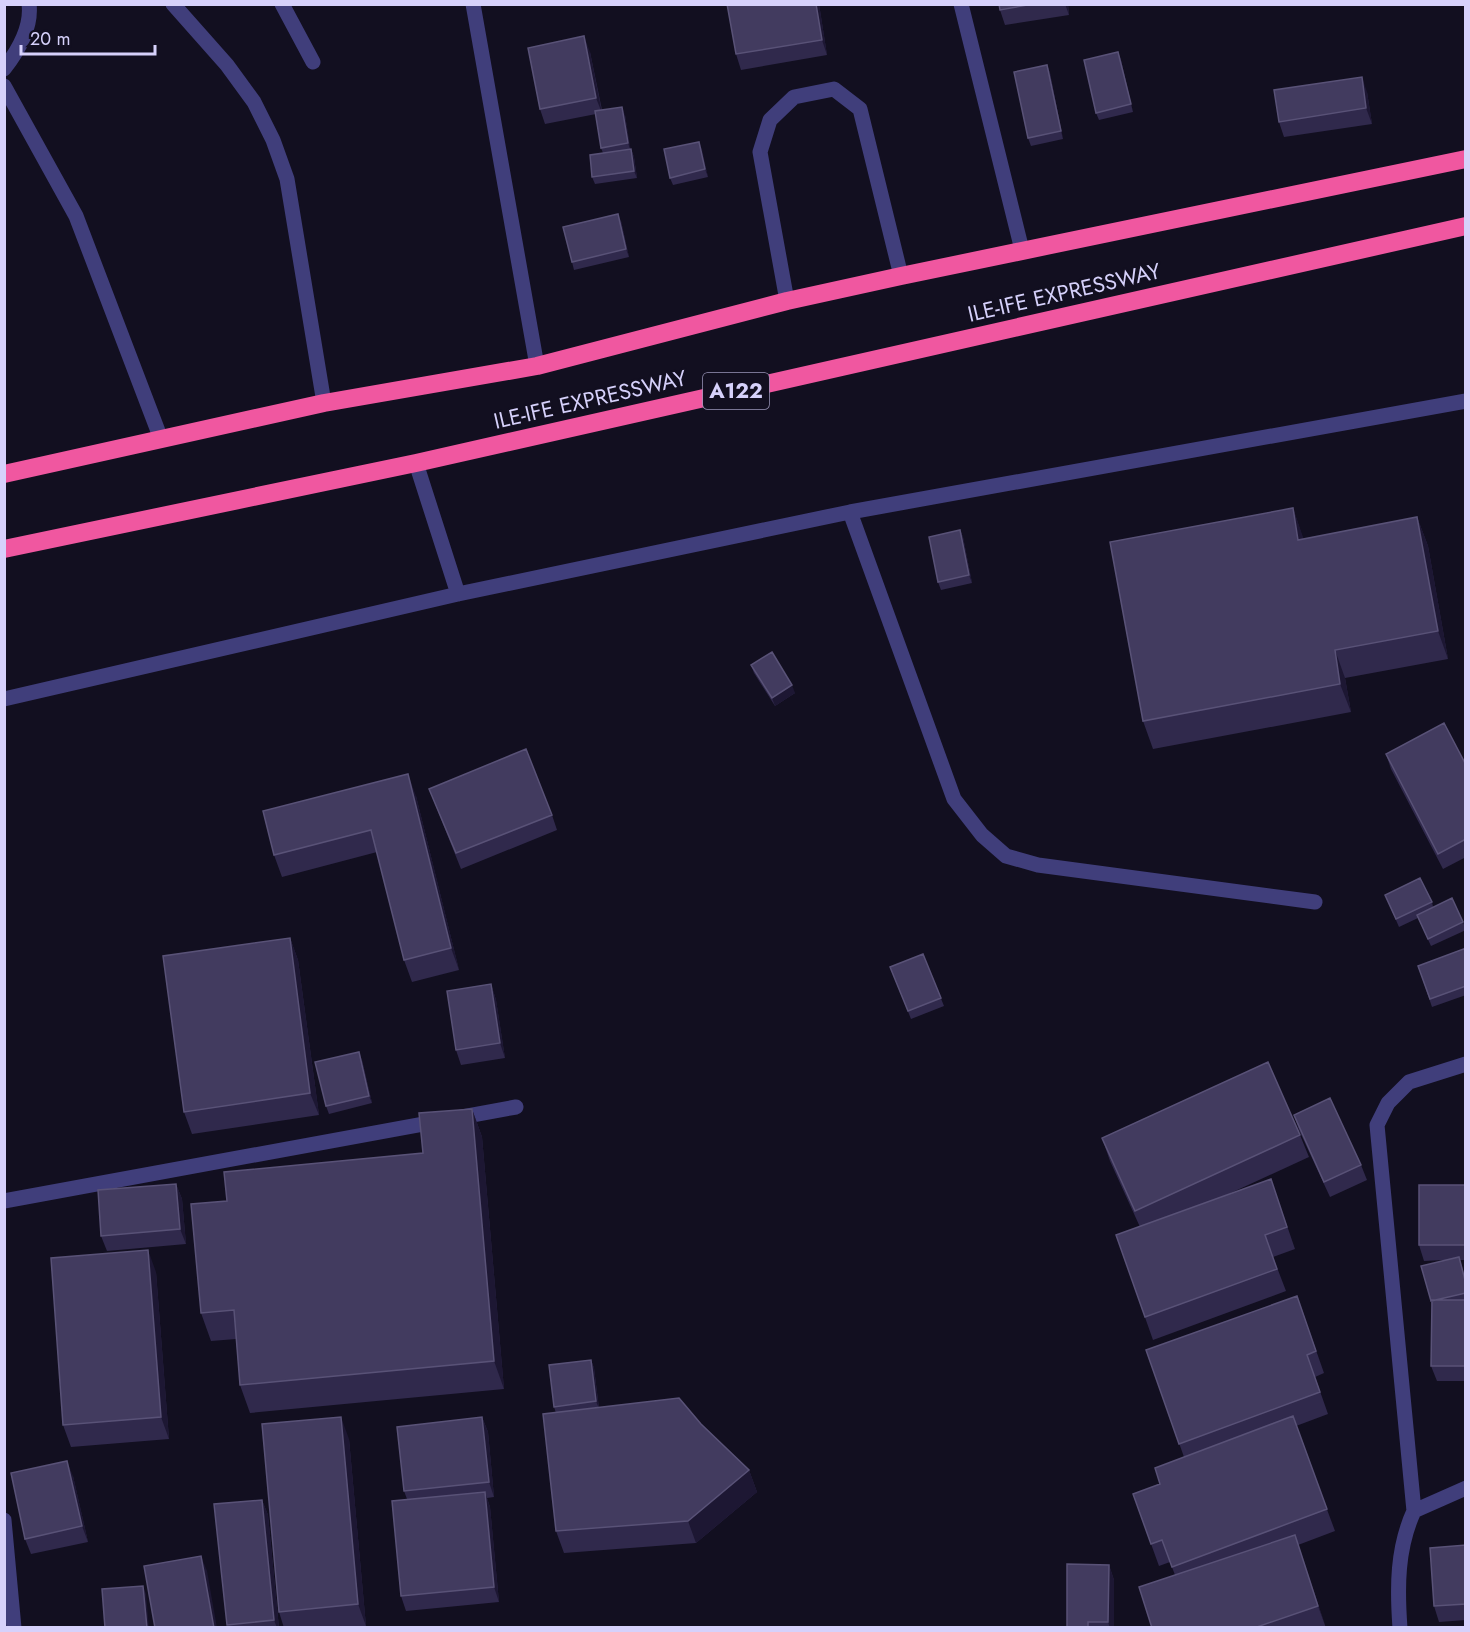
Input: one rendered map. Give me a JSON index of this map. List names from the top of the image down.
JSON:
{
  "streets": {
    "highway": ["ILE-IFE EXPRESSWAY", "A122"]
  },
  "scale_bar": "20 m"
}
